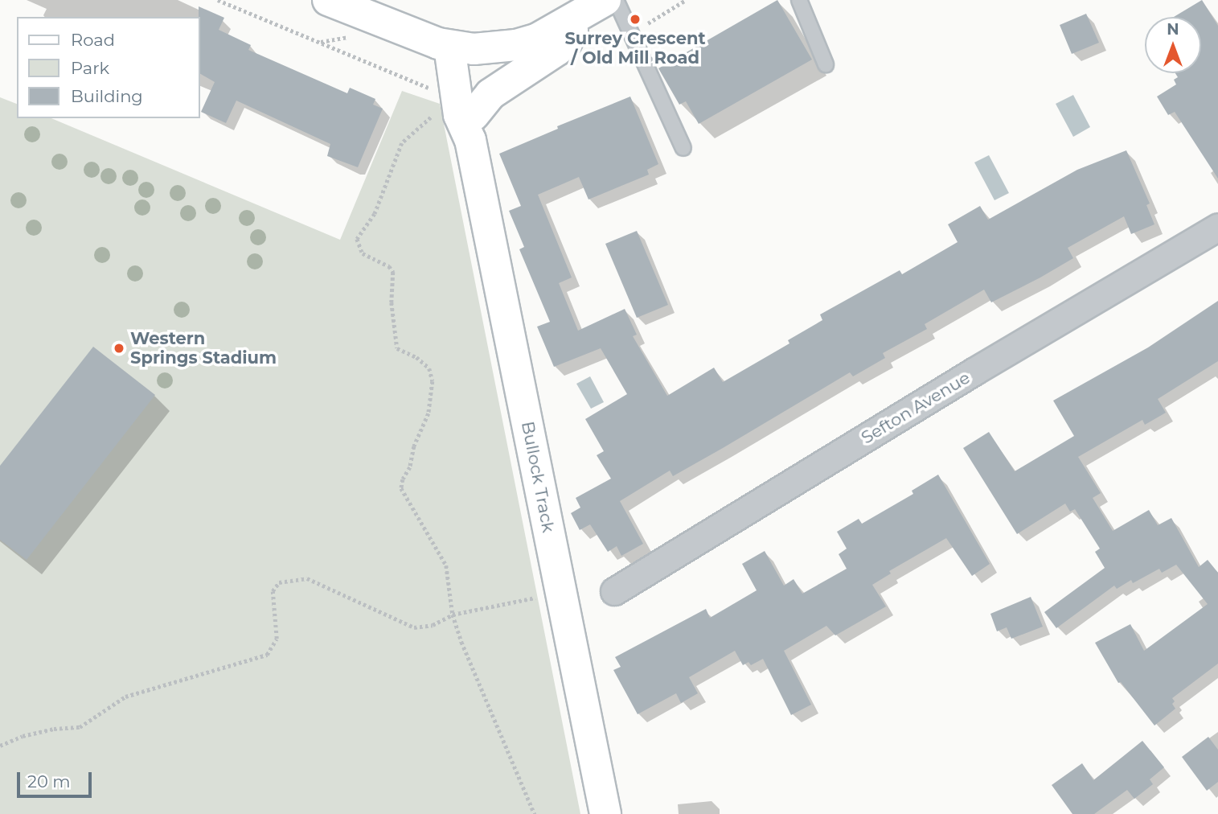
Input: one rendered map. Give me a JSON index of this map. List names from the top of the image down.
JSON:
{
  "streets": {
    "main road": ["Bullock Track"],
    "street": ["Sefton Avenue"]
  },
  "places": ["Surrey Crescent / Old Mill Road", "Western Springs Stadium"],
  "legend": ["Road", "Park", "Building"],
  "scale_bar": "20 m",
  "north": "top"
}
